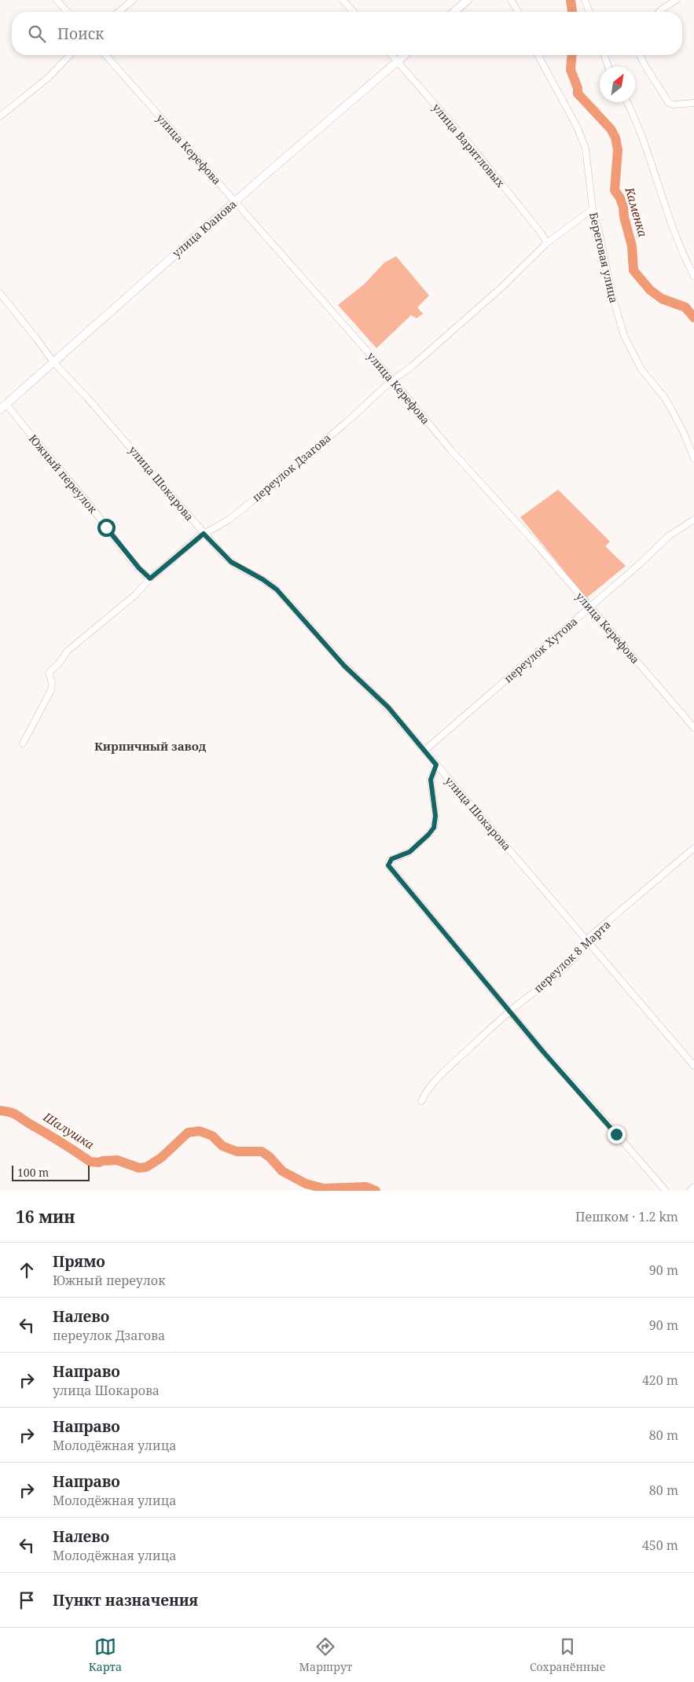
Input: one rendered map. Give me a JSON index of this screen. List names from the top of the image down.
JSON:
{
  "streets": {
    "street": [
      "улица Варитловых",
      "улица Керефова",
      "улица Юанова",
      "Береговая улица",
      "переулок Дзагова",
      "Южный переулок",
      "улица Шокарова",
      "переулок Хутова",
      "переулок 8 Марта"
    ]
  },
  "crossings": [
    ["улица Варитловых", "улица Юанова"],
    ["улица Варитловых", "переулок Дзагова"],
    ["улица Керефова", "улица Юанова"],
    ["улица Керефова", "переулок Дзагова"],
    ["улица Керефова", "переулок Хутова"],
    ["улица Юанова", "Южный переулок"],
    ["улица Юанова", "улица Шокарова"],
    ["Береговая улица", "переулок Дзагова"],
    ["переулок Дзагова", "Южный переулок"],
    ["переулок Дзагова", "улица Шокарова"],
    ["улица Шокарова", "переулок Хутова"],
    ["улица Шокарова", "переулок 8 Марта"]
  ],
  "districts": ["Кирпичный завод"],
  "water": ["Каменка", "Шалушка"],
  "scale_bar": "100 m",
  "north": "top right",
  "page": {
    "search": "Поиск",
    "scale": "100 m",
    "heading": ["16 мин", "Пешком · 1.2 km"],
    "list": [
      ["Прямо", "Южный переулок", "90 m"],
      ["Налево", "переулок Дзагова", "90 m"],
      ["Направо", "улица Шокарова", "420 m"],
      ["Направо", "Молодёжная улица", "80 m"],
      ["Направо", "Молодёжная улица", "80 m"],
      ["Налево", "Молодёжная улица", "450 m"],
      "Пункт назначения"
    ],
    "nav": ["Карта", "Маршрут", "Сохранённые"]
  }
}
